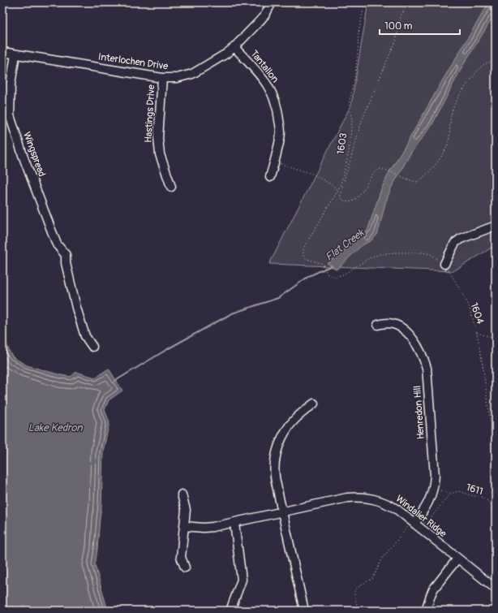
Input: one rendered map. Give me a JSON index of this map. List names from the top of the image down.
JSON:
{
  "streets": {
    "street": [
      "Interlochen Drive",
      "Tantallon",
      "Hastings Drive",
      "Wingspread",
      "Henredon Hill",
      "Windalier Ridge"
    ],
    "path": ["1603", "1604", "1611"]
  },
  "crossings": [
    ["Interlochen Drive", "Tantallon"],
    ["Interlochen Drive", "Hastings Drive"],
    ["Interlochen Drive", "Wingspread"],
    ["1603", "1604"],
    ["1604", "1611"],
    ["Henredon Hill", "1611"],
    ["Henredon Hill", "Windalier Ridge"]
  ],
  "water": ["Flat Creek", "Lake Kedron"],
  "scale_bar": "100 m"
}
